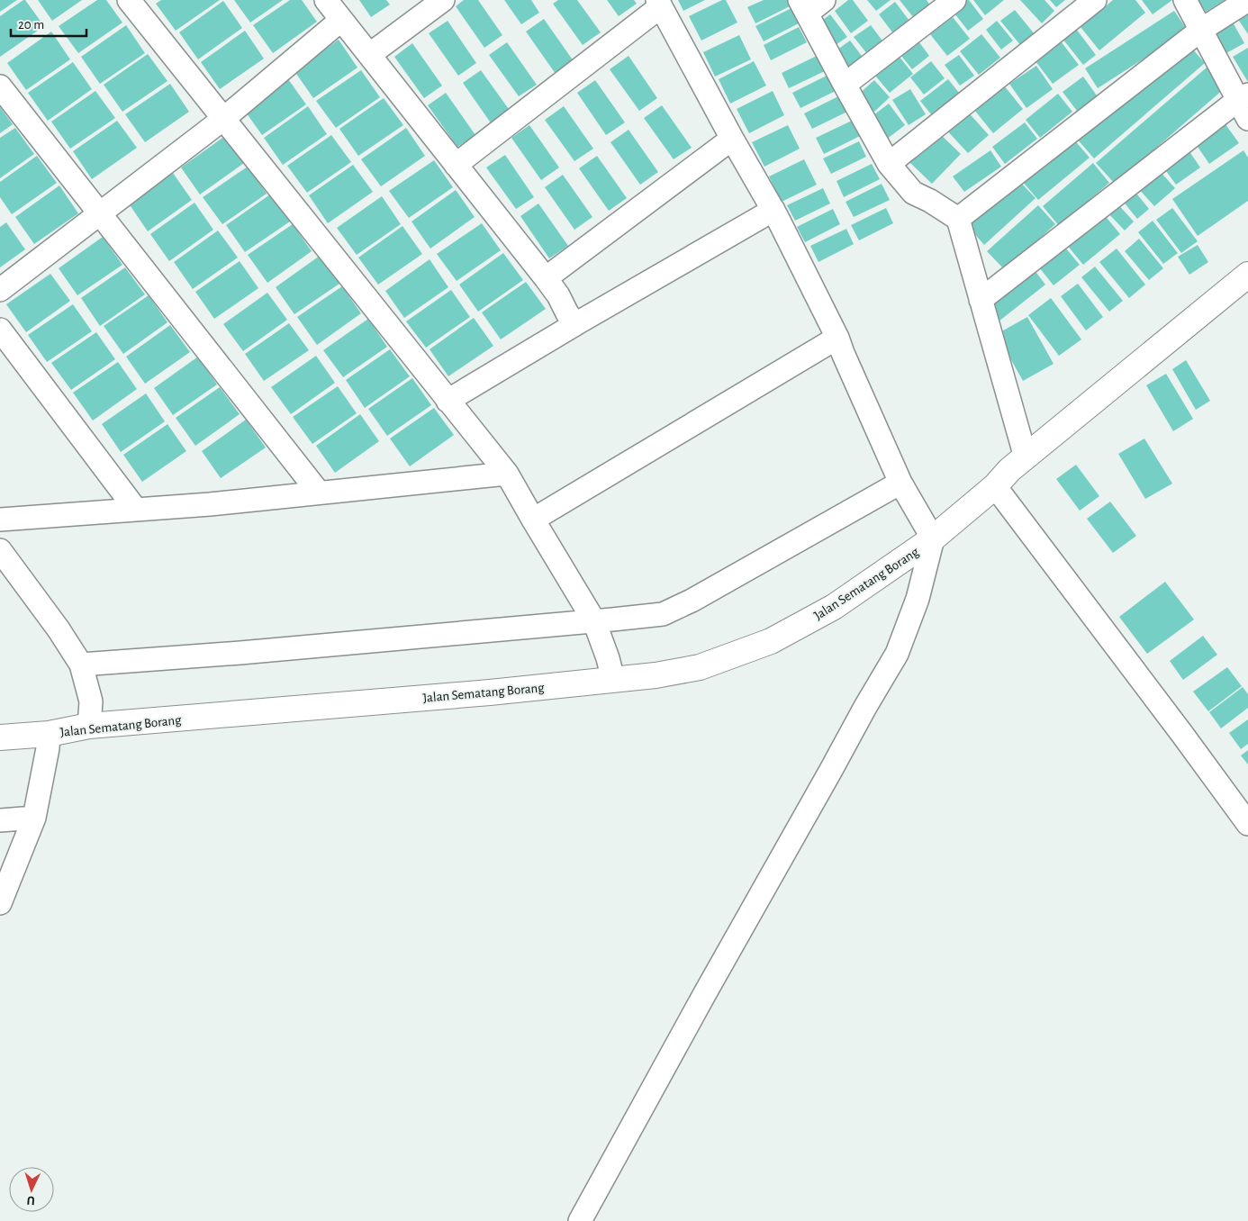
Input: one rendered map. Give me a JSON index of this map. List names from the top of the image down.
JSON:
{
  "streets": {
    "street": ["Jalan Sematang Borang"]
  },
  "scale_bar": "20 m",
  "north": "bottom"
}
